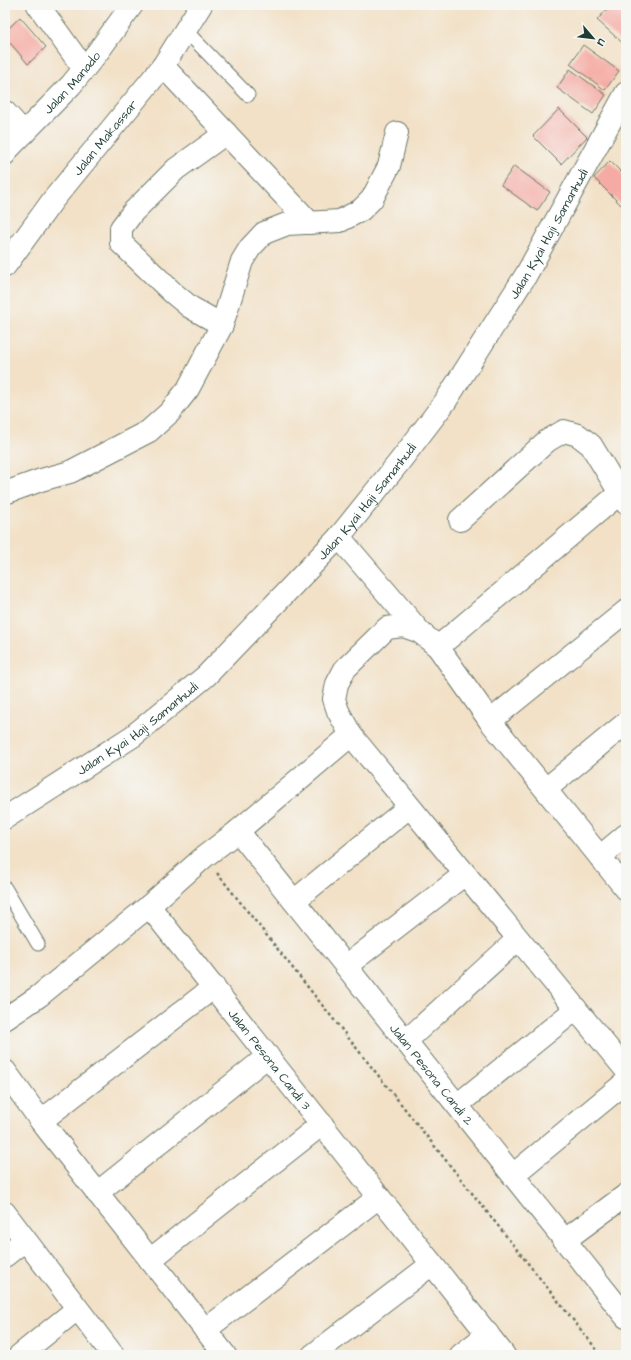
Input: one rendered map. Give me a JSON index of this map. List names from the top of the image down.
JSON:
{
  "streets": {
    "street": [
      "Jalan Manado",
      "Jalan Makassar",
      "Jalan Kyai Haji Samanhudi",
      "Jalan Pesona Candi 3",
      "Jalan Pesona Candi 2"
    ]
  },
  "north": "bottom right"
}
